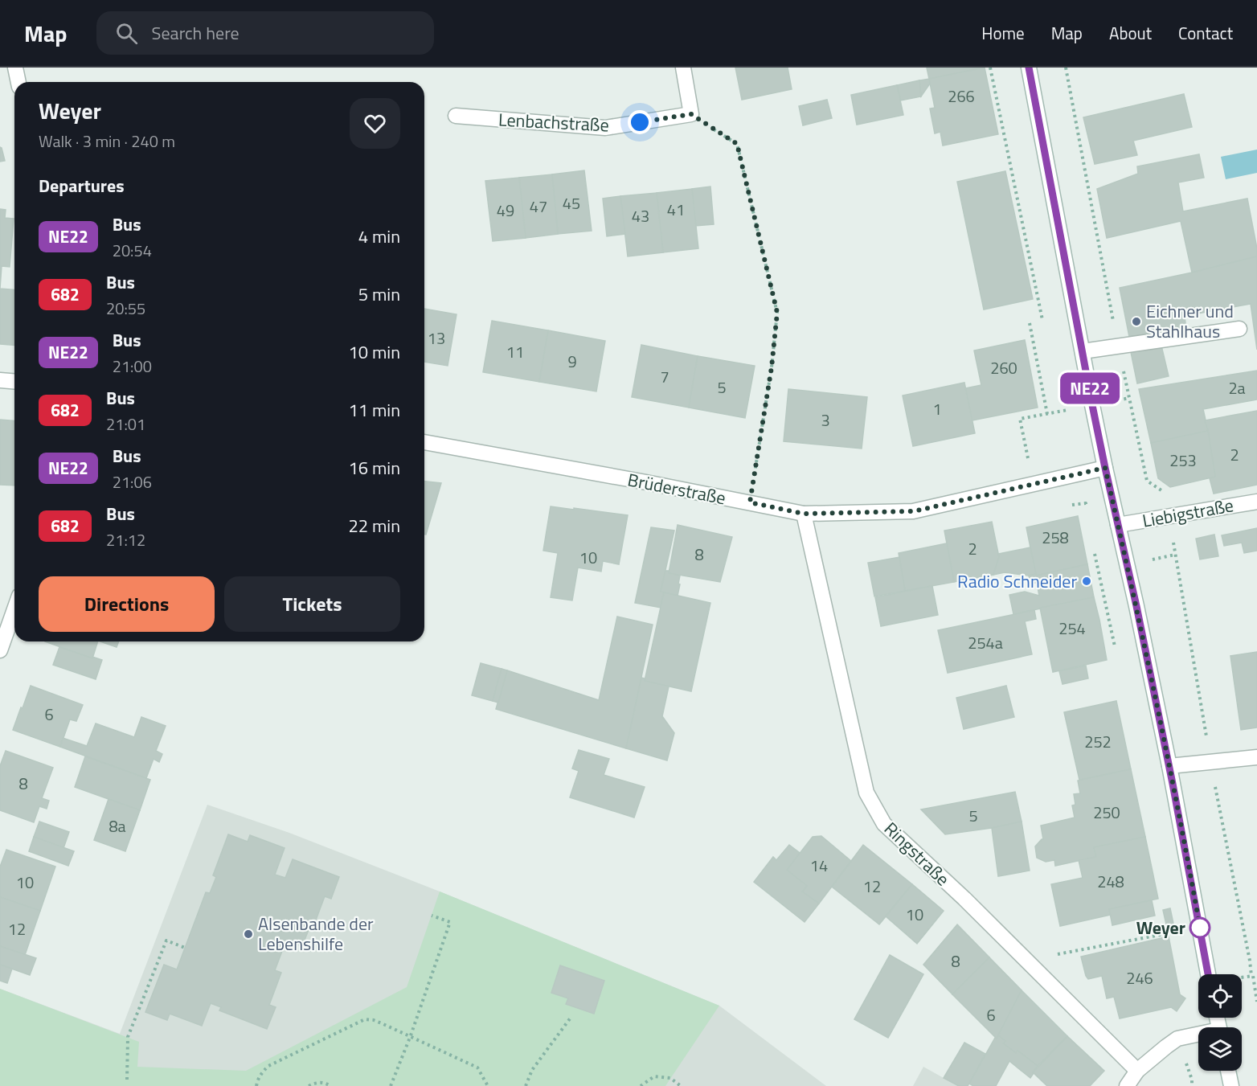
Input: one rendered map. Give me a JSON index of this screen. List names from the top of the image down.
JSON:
{
  "streets": {
    "street": [
      "Lenbachstraße",
      "Brüderstraße",
      "Liebigstraße",
      "Ringstraße"
    ]
  },
  "crossings": [
    ["Brüderstraße", "Ringstraße"]
  ],
  "places": [
    "Eichner und Stahlhaus",
    "Radio Schneider",
    "Weyer",
    "Alsenbande der Lebenshilfe"
  ],
  "lines": ["bus line NE22"],
  "house_numbers": [
    "266",
    "45",
    "47",
    "41",
    "49",
    "43",
    "13",
    "11",
    "9",
    "260",
    "7",
    "5",
    "2a",
    "1",
    "3",
    "2",
    "253",
    "258",
    "2",
    "8",
    "10",
    "254",
    "254a",
    "6",
    "252",
    "8",
    "250",
    "5",
    "8a",
    "14",
    "248",
    "10",
    "12",
    "10",
    "12",
    "8",
    "246",
    "6"
  ],
  "page": {
    "header": "Map",
    "search": "Search here",
    "nav": [
      "Home",
      "Map",
      "About",
      "Contact"
    ],
    "on_map": "NE22",
    "heading": [
      ["Weyer", "Walk · 3 min · 240 m"],
      "Departures"
    ],
    "list": [
      {
        "mark": "NE22",
        "name": "Bus",
        "note": "20:54",
        "value": "4 min"
      },
      {
        "mark": "682",
        "name": "Bus",
        "note": "20:55",
        "value": "5 min"
      },
      {
        "mark": "NE22",
        "name": "Bus",
        "note": "21:00",
        "value": "10 min"
      },
      {
        "mark": "682",
        "name": "Bus",
        "note": "21:01",
        "value": "11 min"
      },
      {
        "mark": "NE22",
        "name": "Bus",
        "note": "21:06",
        "value": "16 min"
      },
      {
        "mark": "682",
        "name": "Bus",
        "note": "21:12",
        "value": "22 min"
      }
    ],
    "buttons": ["Directions", "Tickets"]
  }
}
